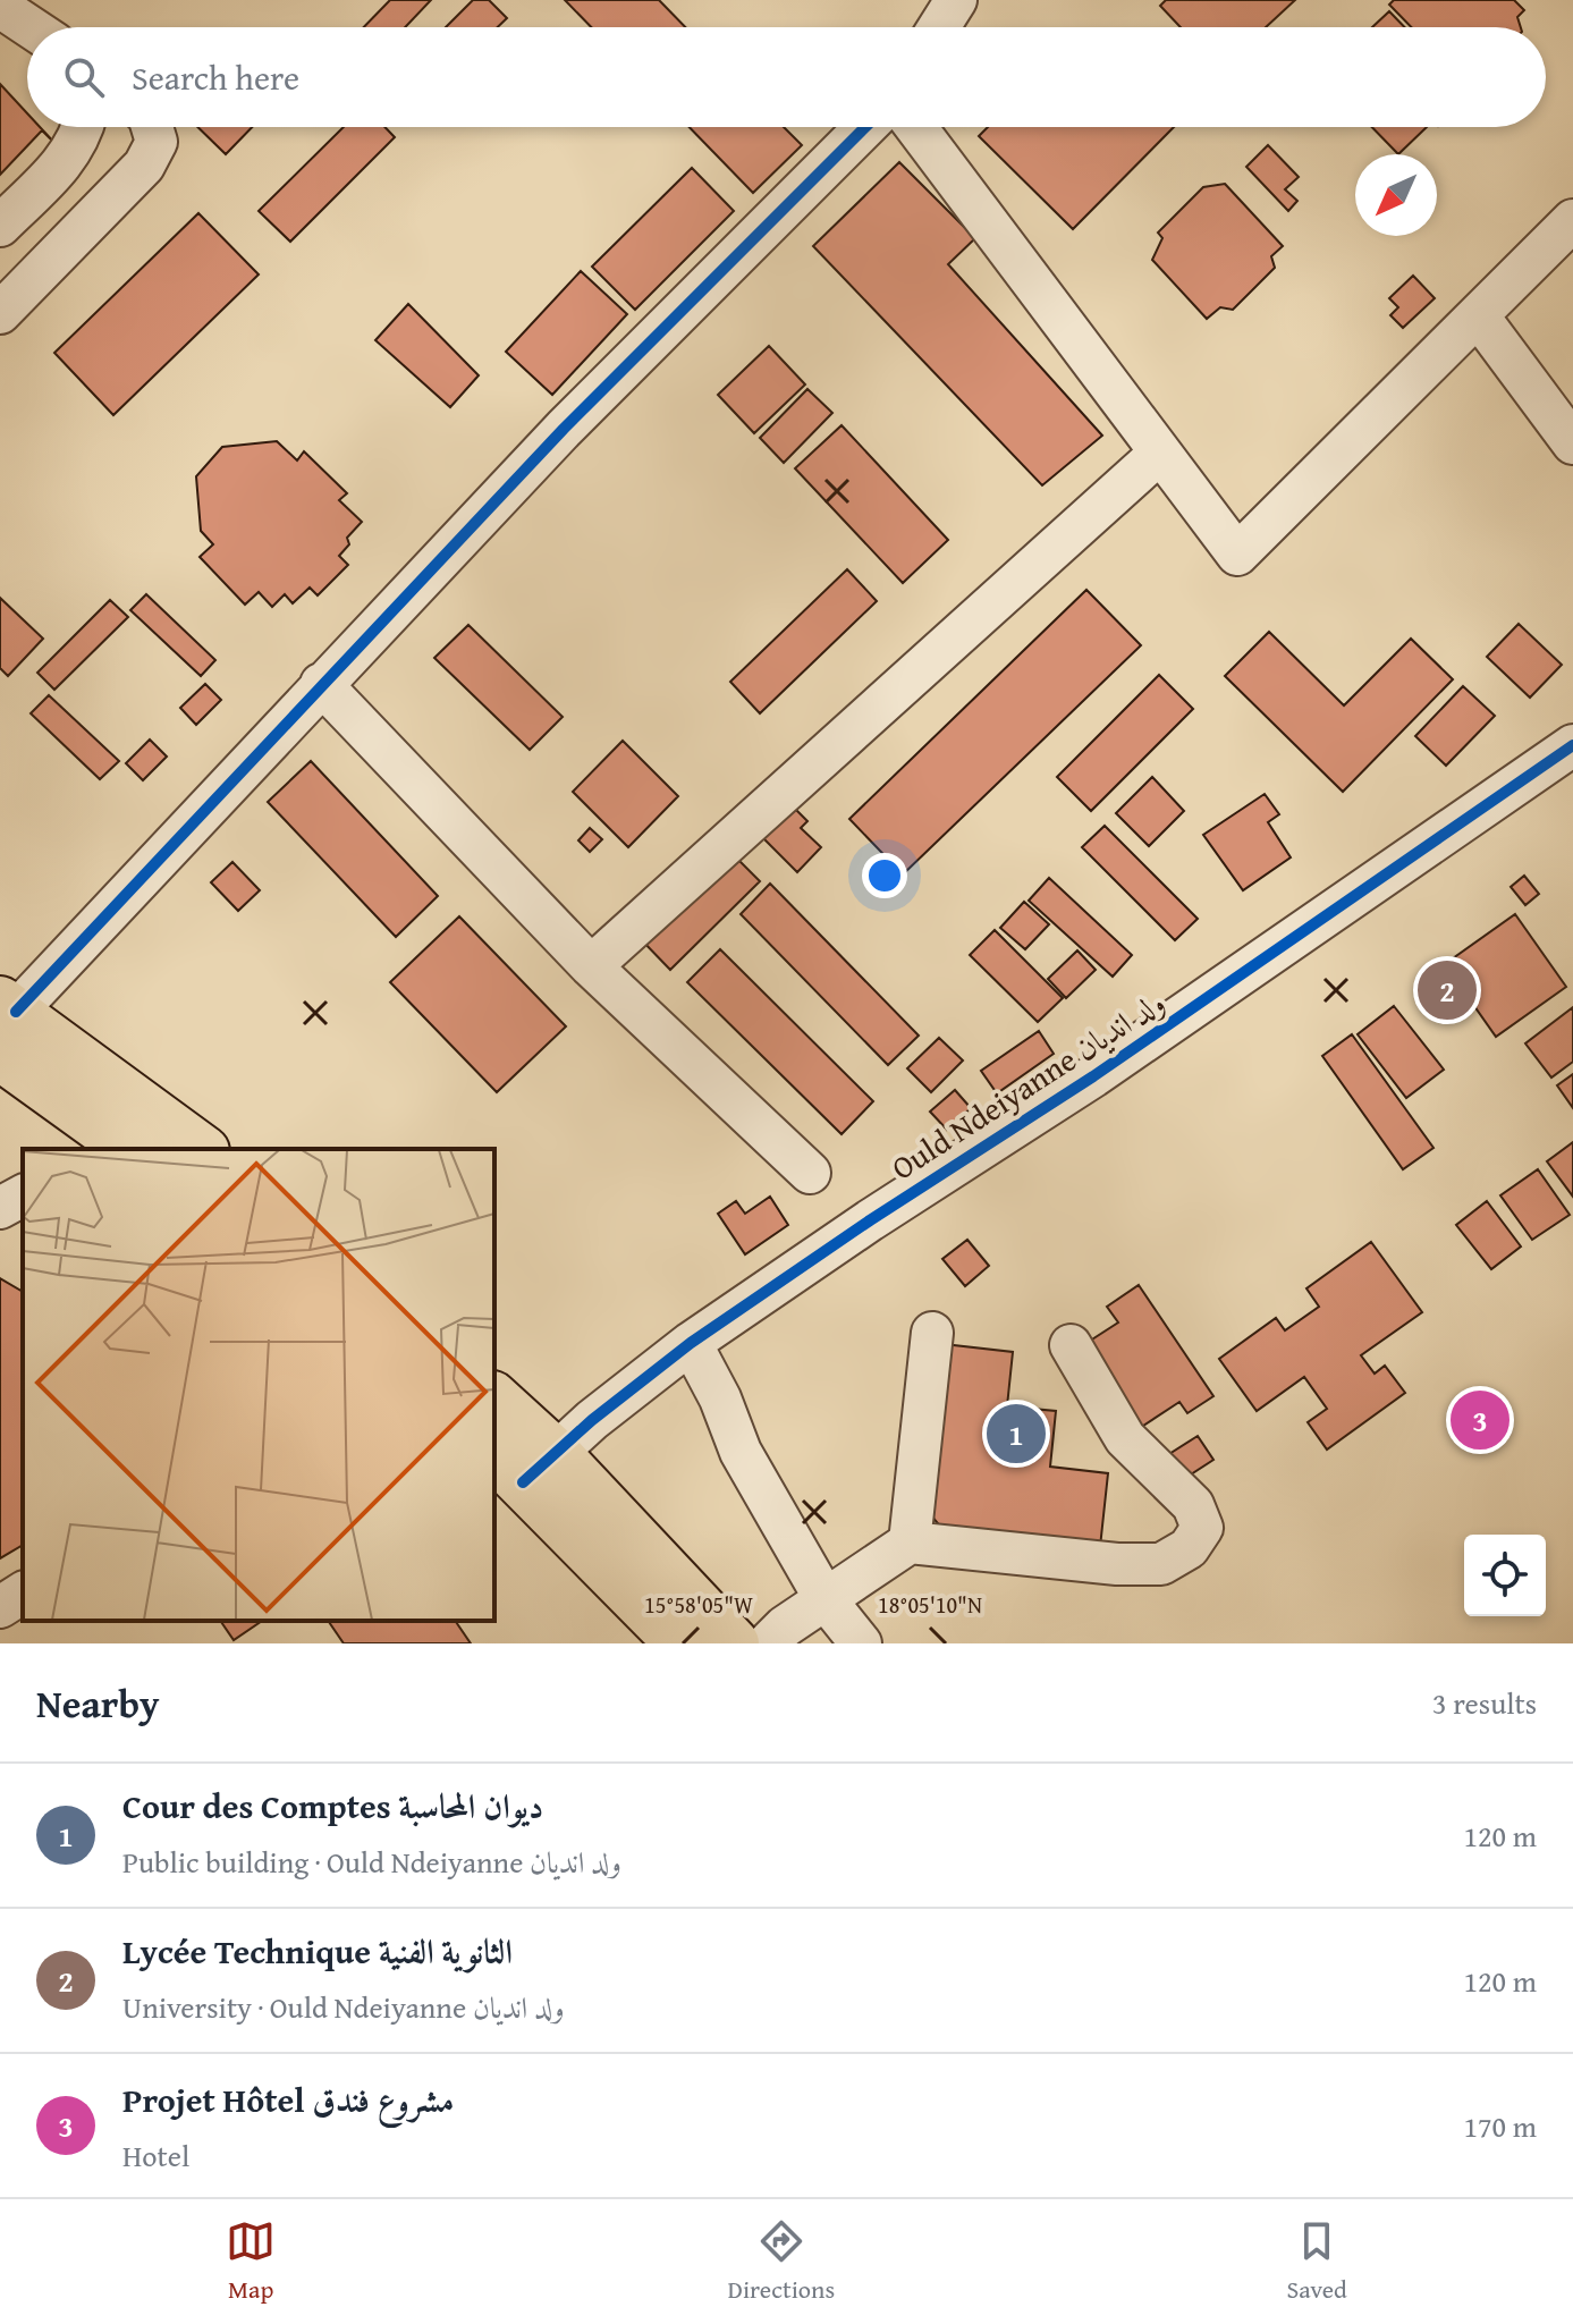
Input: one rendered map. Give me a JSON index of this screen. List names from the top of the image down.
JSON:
{
  "streets": {
    "street": ["Ould Ndeiyanne ولد انديان"]
  },
  "north": "bottom left",
  "page": {
    "search": "Search here",
    "pins": ["2", "3", "1"],
    "heading": ["Nearby", "3 results"],
    "list": [
      {
        "mark": "1",
        "name": "Cour des Comptes ديوان المحاسبة",
        "note": "Public building · Ould Ndeiyanne ولد انديان",
        "value": "120 m"
      },
      {
        "mark": "2",
        "name": "Lycée Technique الثانوية الفنية",
        "note": "University · Ould Ndeiyanne ولد انديان",
        "value": "120 m"
      },
      {
        "mark": "3",
        "name": "Projet Hôtel مشروع فندق",
        "note": "Hotel",
        "value": "170 m"
      }
    ],
    "nav": ["Map", "Directions", "Saved"]
  },
  "coordinates": ["15°58'05\"W", "18°05'10\"N"]
}
